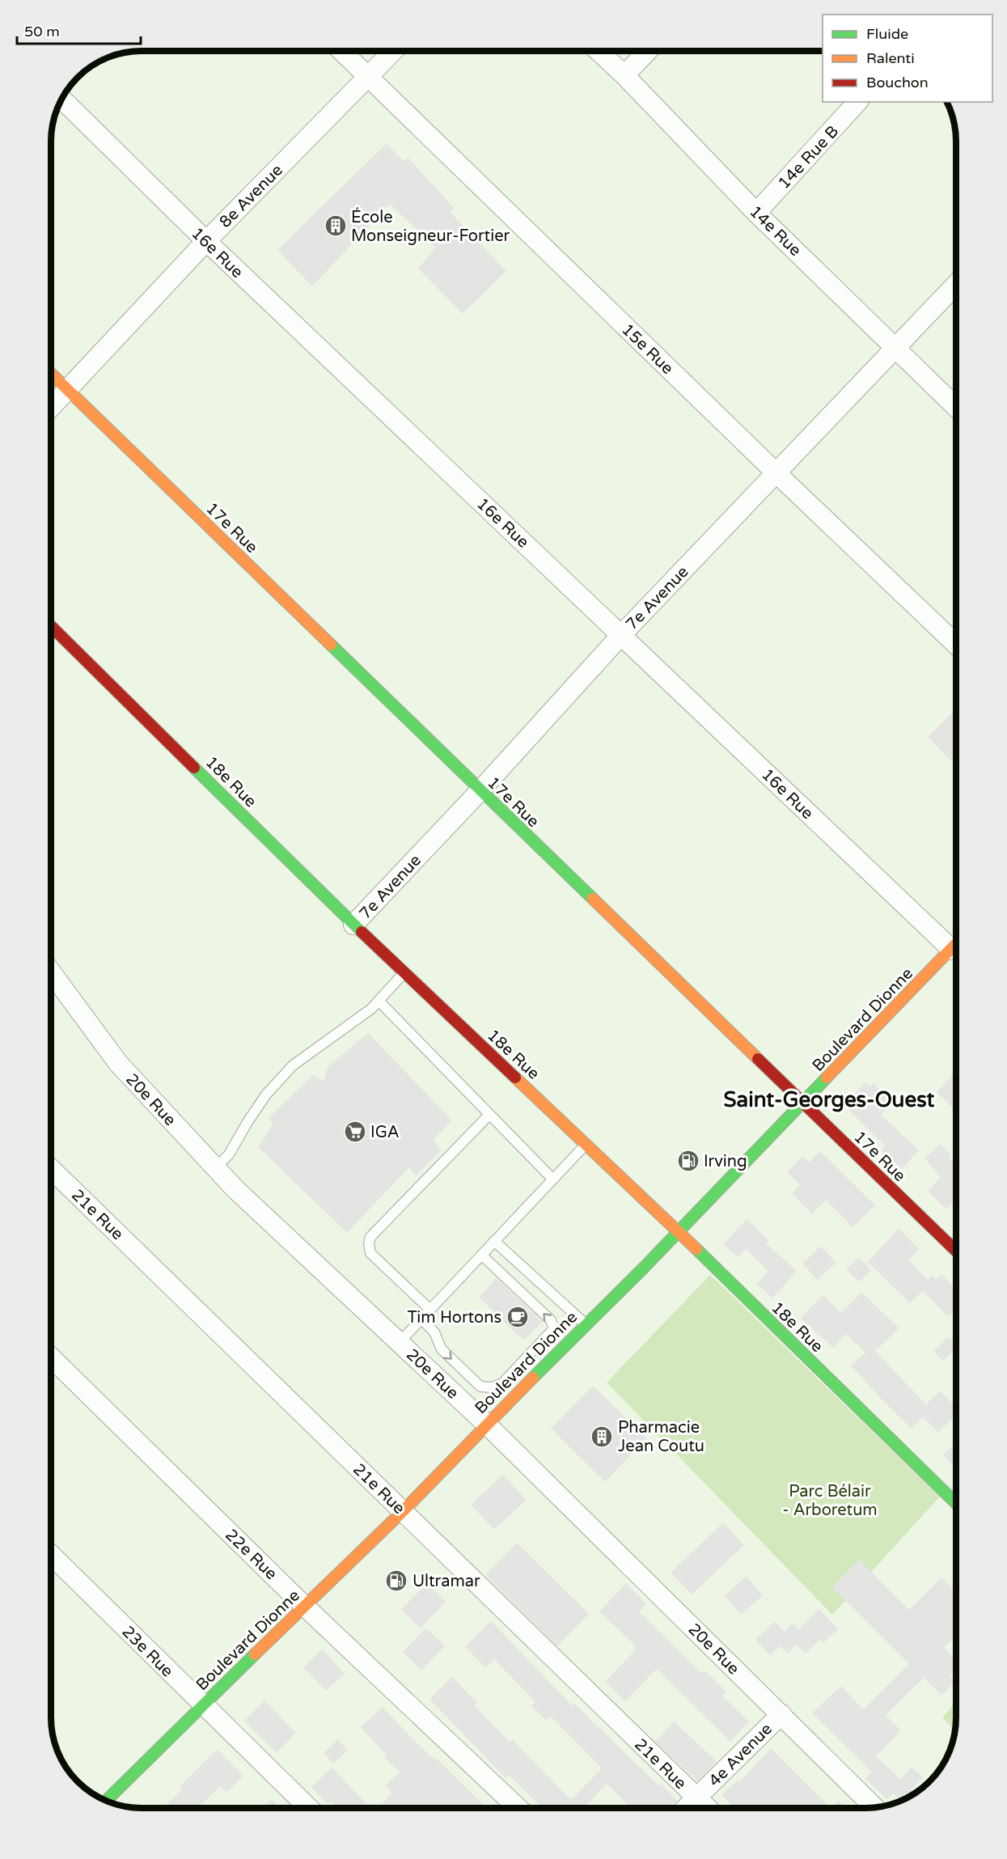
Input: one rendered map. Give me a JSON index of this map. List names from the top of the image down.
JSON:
{
  "streets": {
    "street": [
      "14e Rue B",
      "8e Avenue",
      "14e Rue",
      "16e Rue",
      "15e Rue",
      "17e Rue",
      "7e Avenue",
      "18e Rue",
      "Boulevard Dionne",
      "20e Rue",
      "21e Rue",
      "22e Rue",
      "23e Rue",
      "4e Avenue"
    ]
  },
  "crossings": [
    ["14e Rue B", "14e Rue"],
    ["8e Avenue", "16e Rue"],
    ["8e Avenue", "15e Rue"],
    ["8e Avenue", "17e Rue"],
    ["14e Rue", "7e Avenue"],
    ["16e Rue", "7e Avenue"],
    ["16e Rue", "Boulevard Dionne"],
    ["15e Rue", "7e Avenue"],
    ["17e Rue", "7e Avenue"],
    ["17e Rue", "Boulevard Dionne"],
    ["7e Avenue", "18e Rue"],
    ["18e Rue", "Boulevard Dionne"],
    ["Boulevard Dionne", "20e Rue"],
    ["Boulevard Dionne", "21e Rue"],
    ["Boulevard Dionne", "22e Rue"],
    ["Boulevard Dionne", "23e Rue"],
    ["20e Rue", "4e Avenue"],
    ["21e Rue", "4e Avenue"]
  ],
  "districts": ["Saint-Georges-Ouest"],
  "parks": ["Parc Bélair - Arboretum"],
  "places": {
    "building": ["École Monseigneur-Fortier", "Pharmacie Jean Coutu"],
    "supermarket": ["IGA"],
    "fuel station": ["Irving", "Ultramar"],
    "cafe": ["Tim Hortons"]
  },
  "legend": ["Fluide", "Ralenti", "Bouchon"],
  "scale_bar": "50 m"
}
